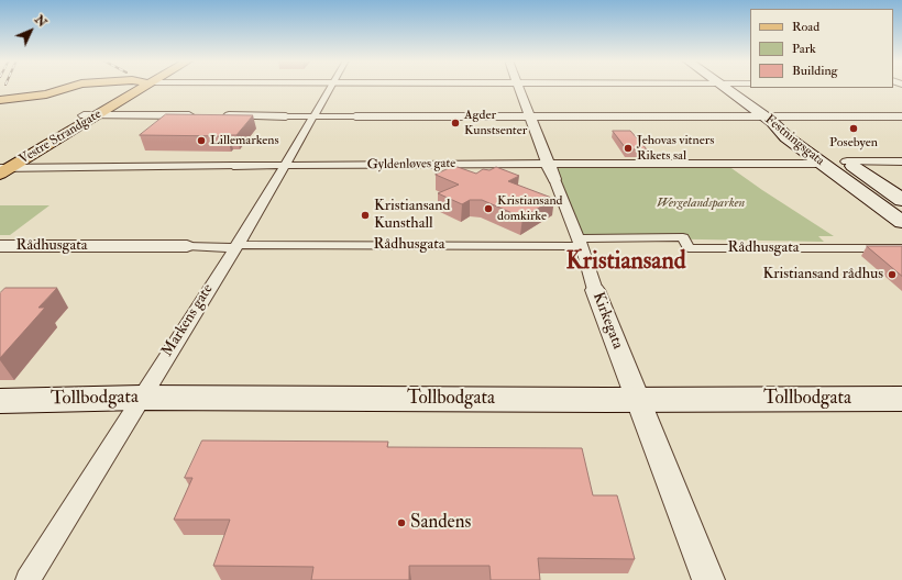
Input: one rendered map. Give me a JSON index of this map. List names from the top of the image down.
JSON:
{
  "streets": {
    "main road": ["Vestre Strandgate", "Festningsgata", "Tollbodgata"],
    "street": [
      "Gyldenløves gate",
      "Rådhusgata",
      "Markens gate",
      "Kirkegata"
    ]
  },
  "crossings": [
    ["Vestre Strandgate", "Gyldenløves gate"],
    ["Festningsgata", "Gyldenløves gate"],
    ["Gyldenløves gate", "Markens gate"],
    ["Gyldenløves gate", "Kirkegata"],
    ["Rådhusgata", "Markens gate"],
    ["Rådhusgata", "Kirkegata"],
    ["Markens gate", "Tollbodgata"],
    ["Kirkegata", "Tollbodgata"]
  ],
  "districts": ["Kristiansand"],
  "parks": ["Wergelandsparken"],
  "places": [
    "Agder Kunstsenter",
    "Posebyen",
    "Lillemarkens",
    "Jehovas vitners Rikets sal",
    "Kristiansand domkirke",
    "Kristiansand Kunsthall",
    "Kristiansand rådhus",
    "Sandens"
  ],
  "legend": ["Road", "Park", "Building"],
  "north": "top right"
}
